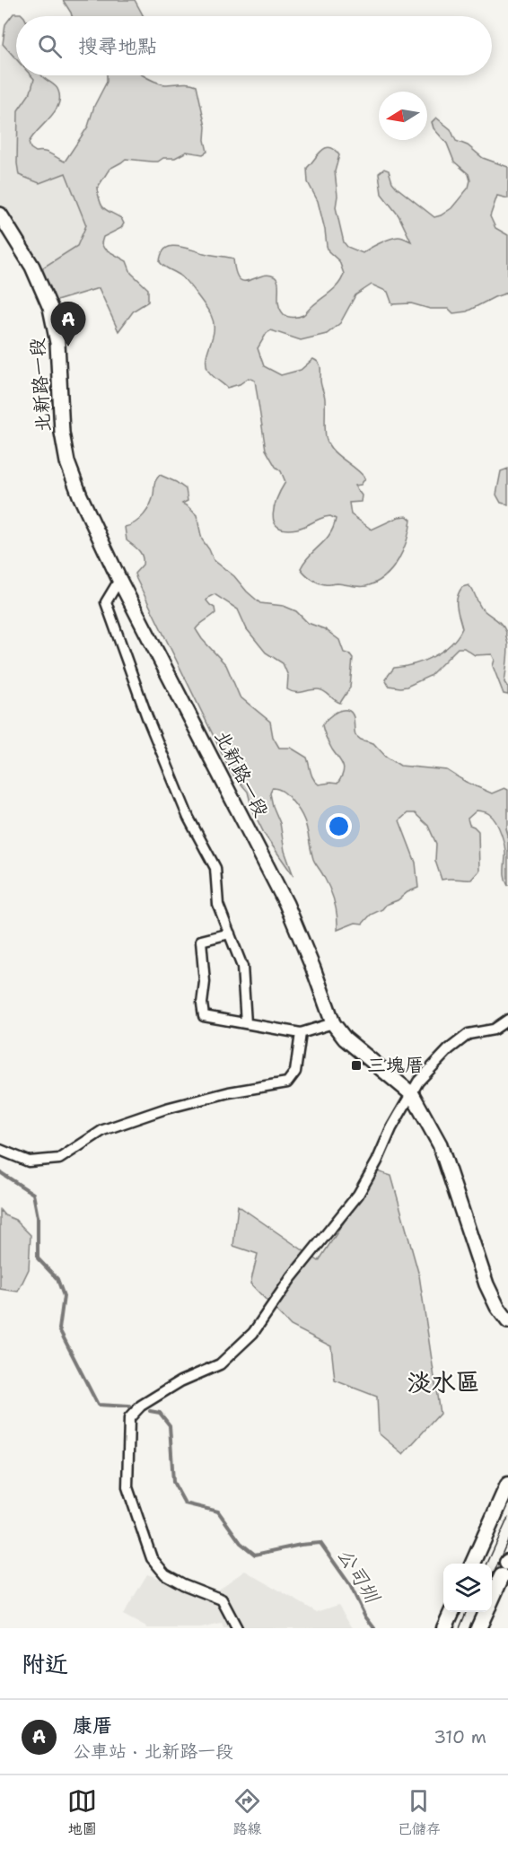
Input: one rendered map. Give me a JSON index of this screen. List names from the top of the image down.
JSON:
{
  "streets": {
    "main road": ["北新路一段"]
  },
  "districts": ["淡水區"],
  "water": ["公司圳"],
  "places": {
    "transit": ["三塊厝"]
  },
  "north": "left",
  "page": {
    "search": "搜尋地點",
    "pins": "A",
    "heading": "附近",
    "list": [
      {
        "mark": "A",
        "name": "康厝",
        "note": "公車站 · 北新路一段",
        "value": "310 m"
      }
    ],
    "nav": ["地圖", "路線", "已儲存"]
  }
}
